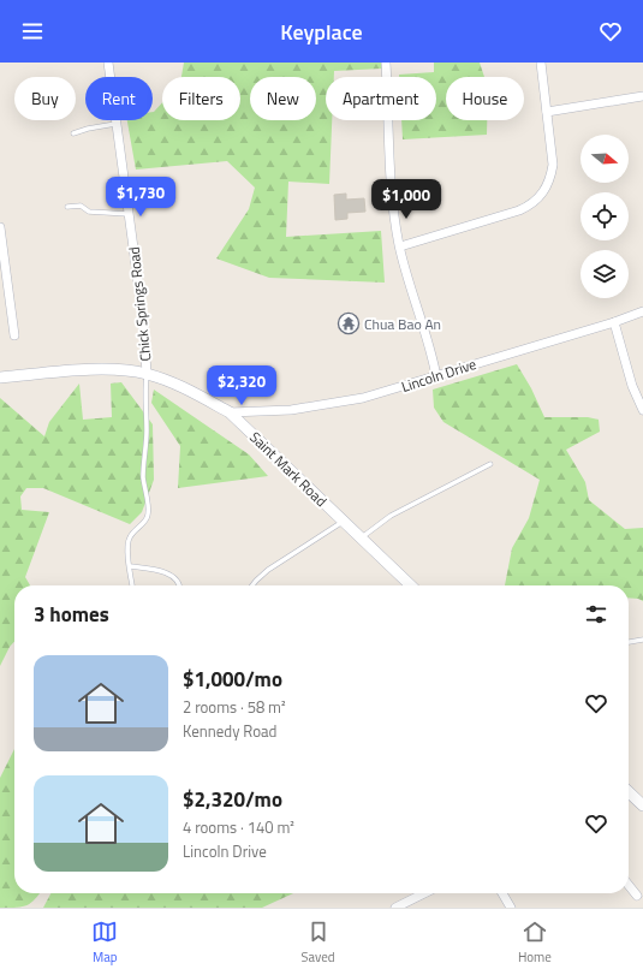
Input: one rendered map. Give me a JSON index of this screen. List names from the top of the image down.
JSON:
{
  "streets": {
    "street": ["Chick Springs Road", "Lincoln Drive", "Saint Mark Road"]
  },
  "crossings": [
    ["Chick Springs Road", "Saint Mark Road"],
    ["Lincoln Drive", "Saint Mark Road"]
  ],
  "places": {
    "temple": ["Chua Bao An"]
  },
  "north": "right",
  "page": {
    "header": "Keyplace",
    "chip": [
      "Buy",
      "Rent",
      "Filters",
      "New",
      "Apartment",
      "House"
    ],
    "price": ["$1,730", "$1,000", "$2,320"],
    "heading": "3 homes",
    "list": [
      {
        "name": "$1,000/mo",
        "note": "2 rooms · 58 m² · Kennedy Road"
      },
      {
        "name": "$2,320/mo",
        "note": "4 rooms · 140 m² · Lincoln Drive"
      }
    ],
    "tabs": ["Map", "Saved", "Home"]
  }
}
